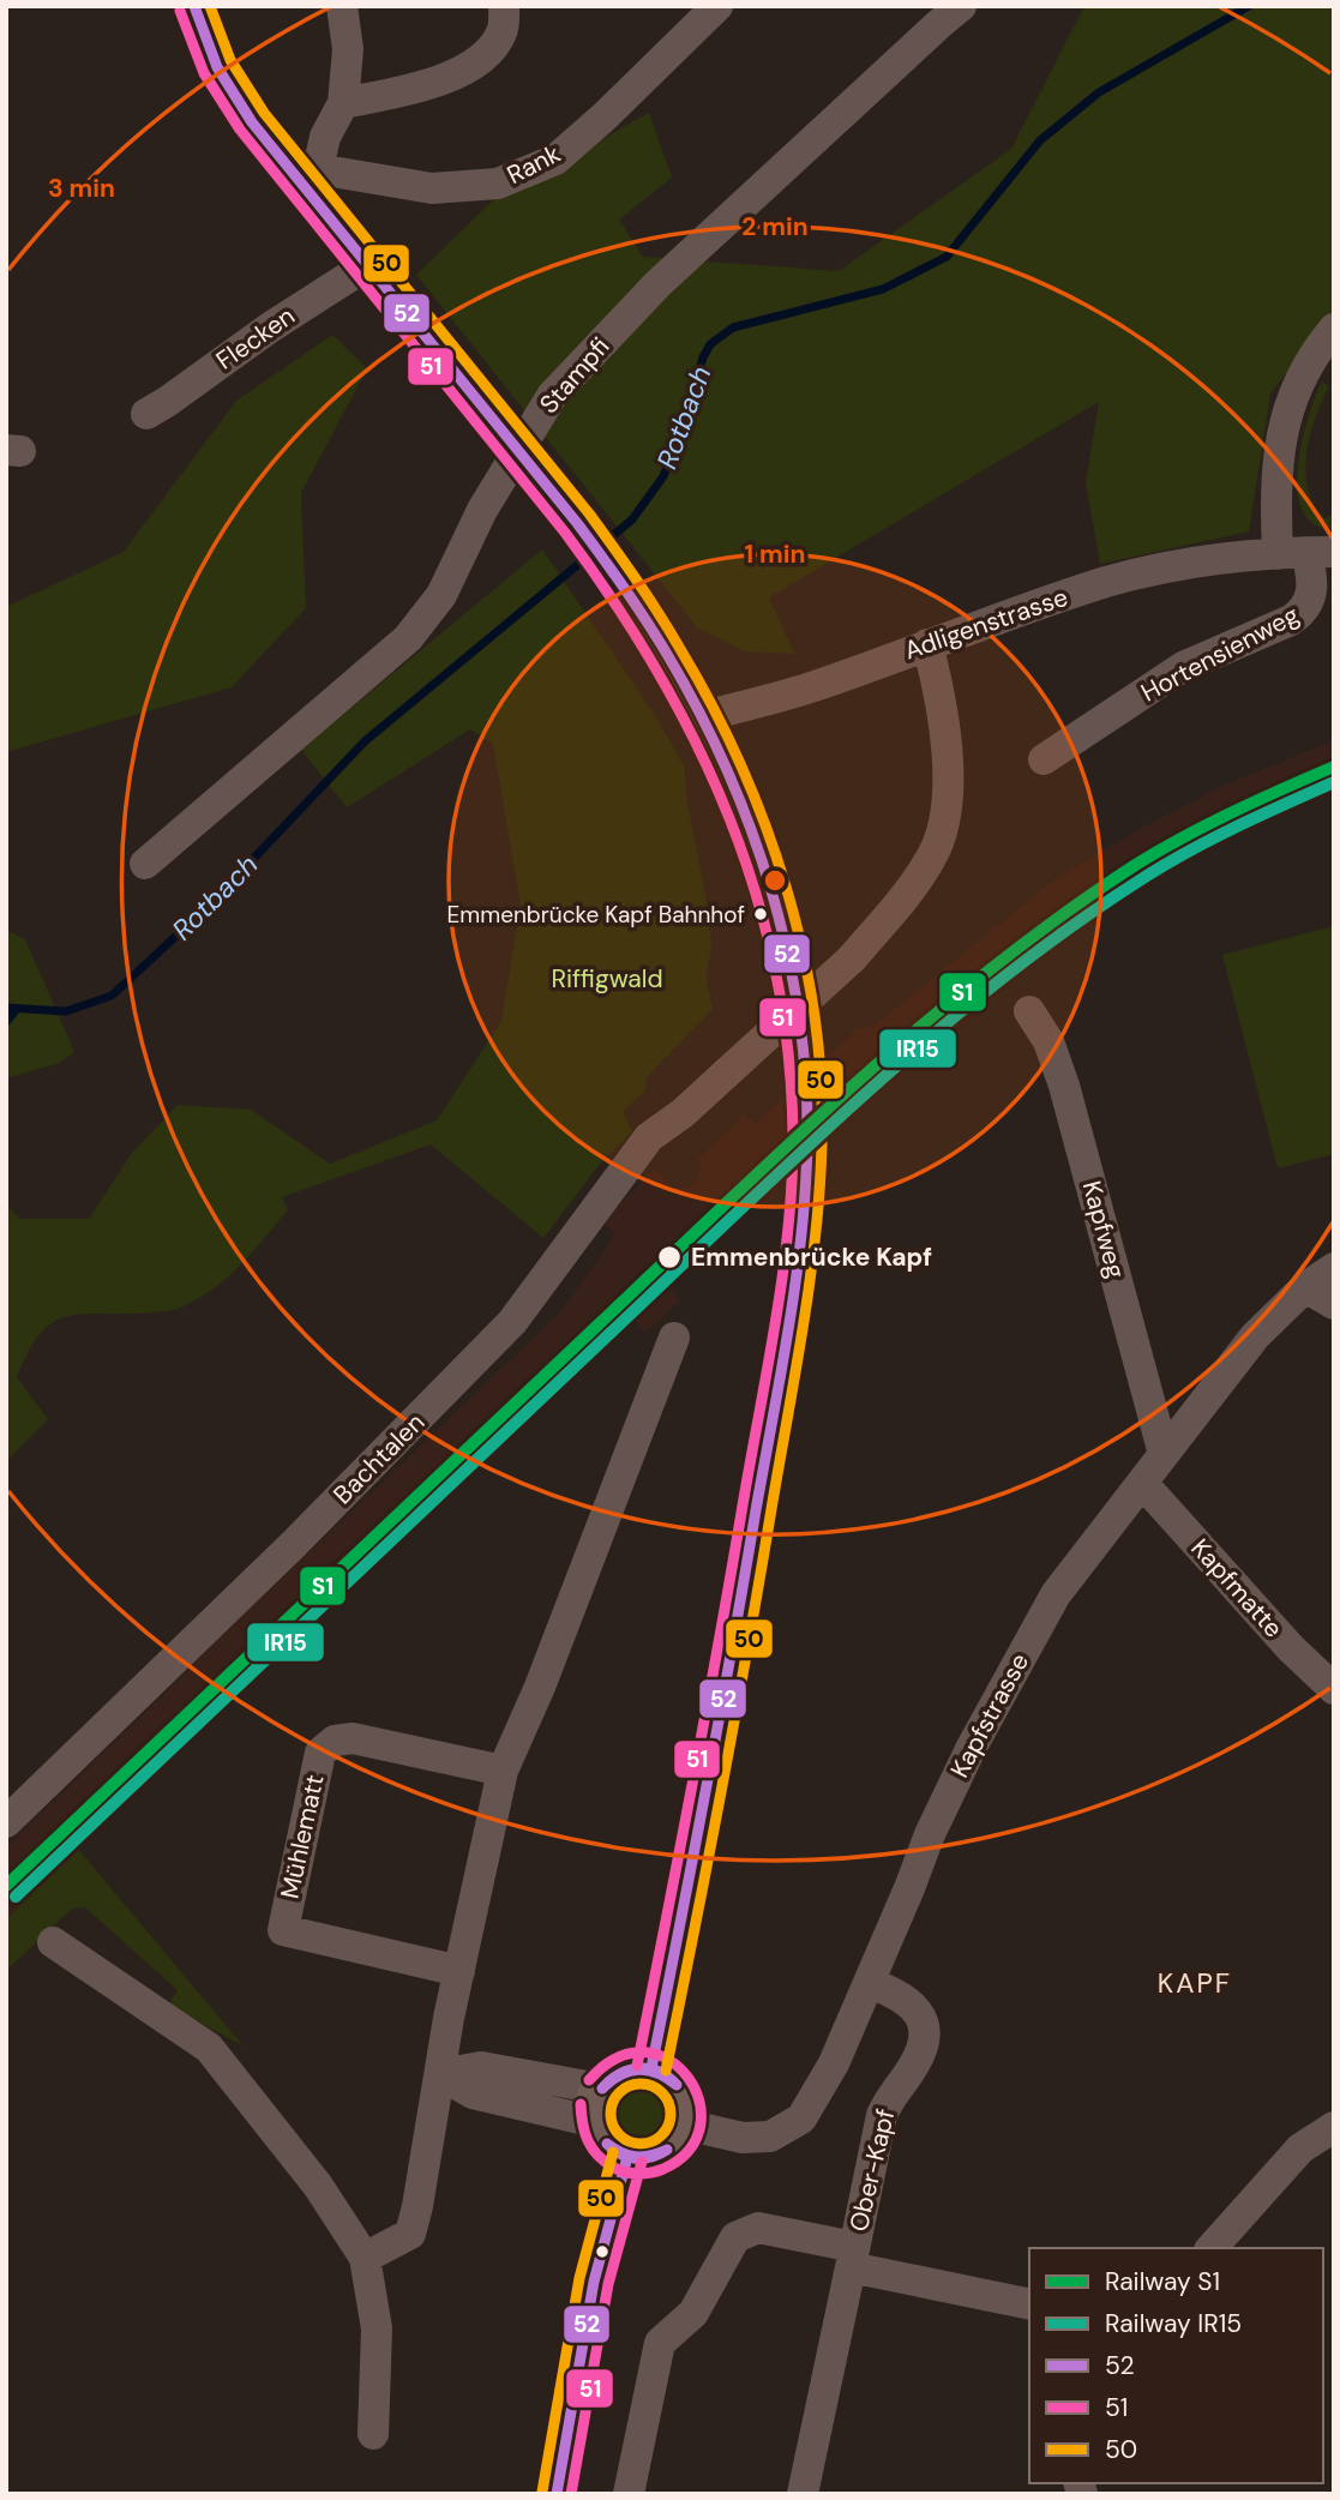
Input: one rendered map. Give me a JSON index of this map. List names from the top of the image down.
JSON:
{
  "streets": {
    "street": [
      "Rank",
      "Flecken",
      "Stampfi",
      "Adligenstrasse",
      "Hortensienweg",
      "Kapfweg",
      "Bachtalen",
      "Kapfmatte",
      "Kapfstrasse",
      "Mühlematt",
      "Ober-Kapf"
    ]
  },
  "crossings": [
    ["Adligenstrasse", "Hortensienweg"],
    ["Adligenstrasse", "Bachtalen"],
    ["Kapfweg", "Kapfstrasse"],
    ["Kapfmatte", "Kapfstrasse"],
    ["Kapfstrasse", "Ober-Kapf"]
  ],
  "districts": ["KAPF"],
  "water": ["Rotbach"],
  "parks": ["Riffigwald"],
  "places": ["Emmenbrücke Kapf Bahnhof", "Emmenbrücke Kapf"],
  "lines": [
    "transit line 52",
    "transit line 50",
    "transit line 51",
    "rail line S1",
    "rail line IR15"
  ],
  "legend": [
    "Railway S1",
    "Railway IR15",
    "52",
    "51",
    "50"
  ],
  "rings": ["3 min", "2 min", "1 min"]
}
